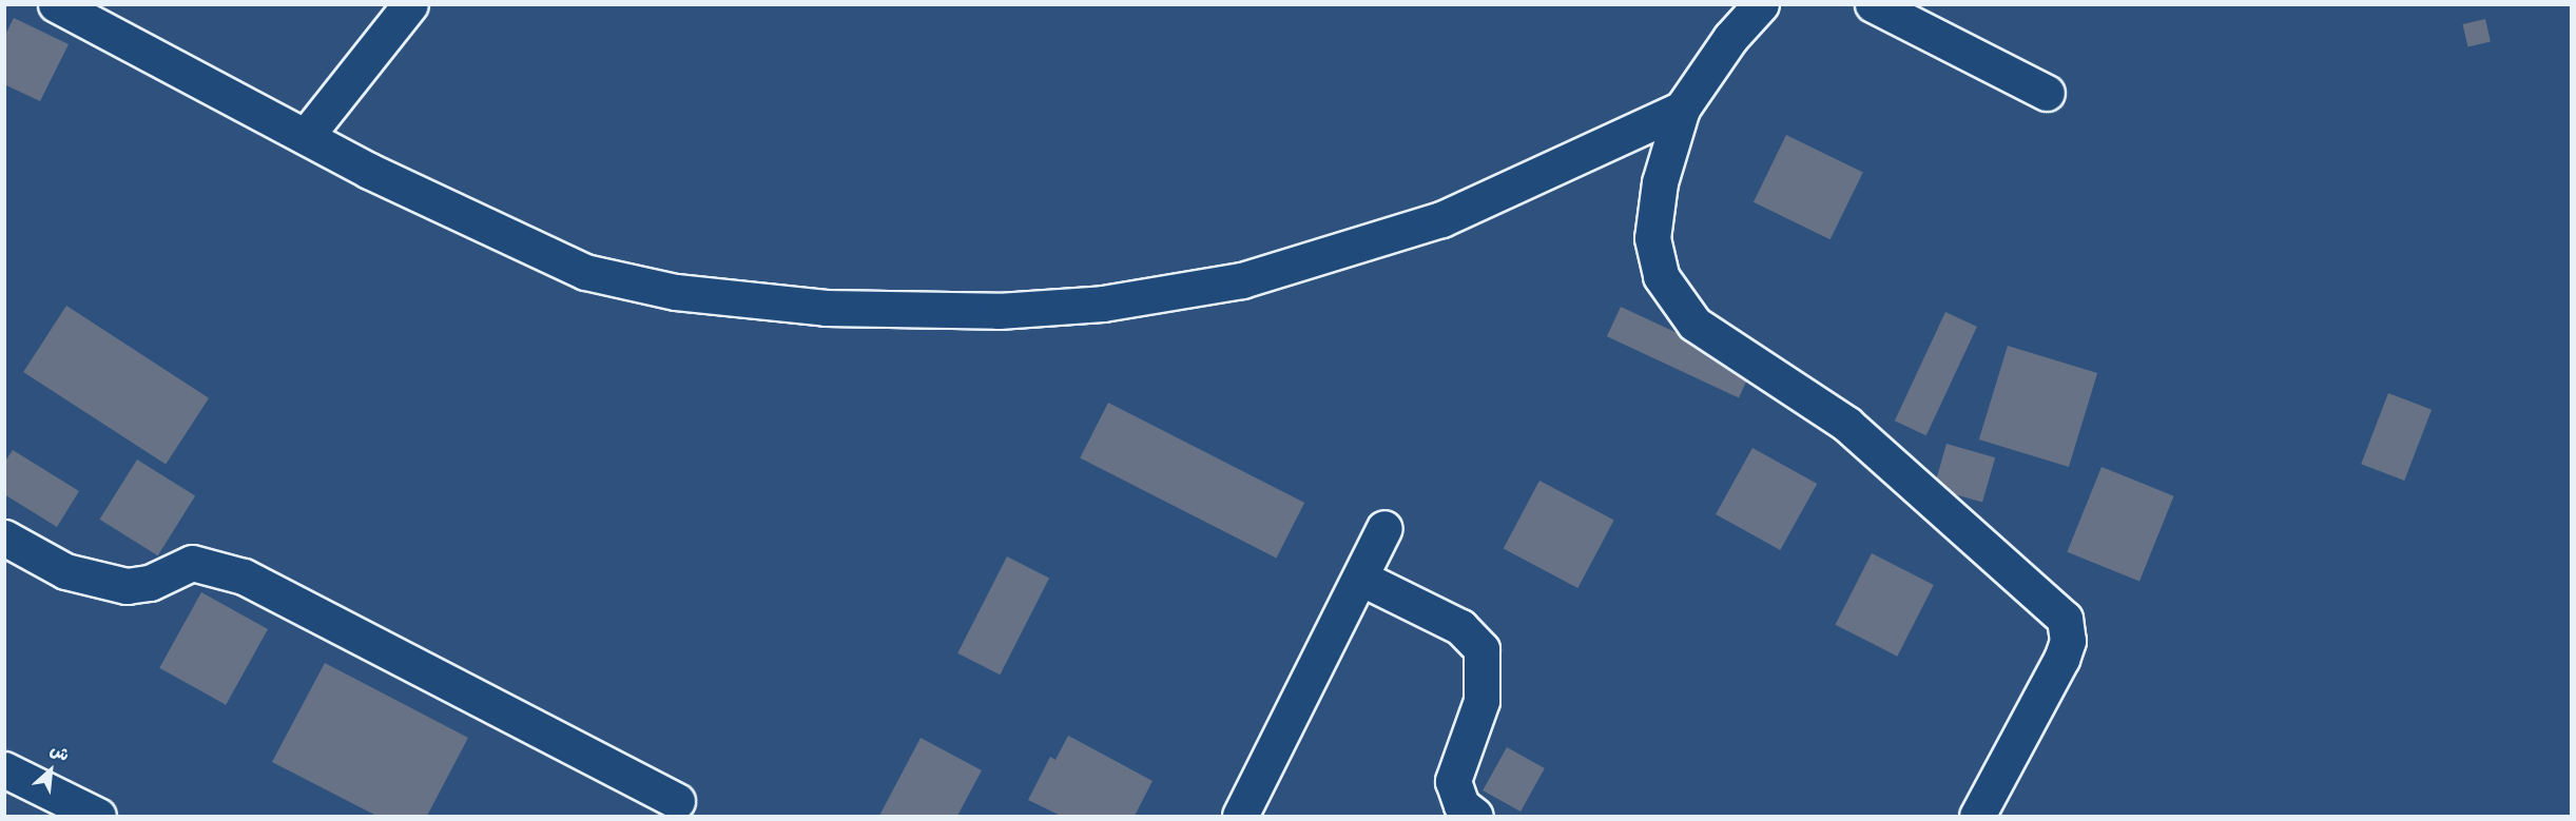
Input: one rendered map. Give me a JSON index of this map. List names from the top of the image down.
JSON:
{
  "north": "top right"
}
